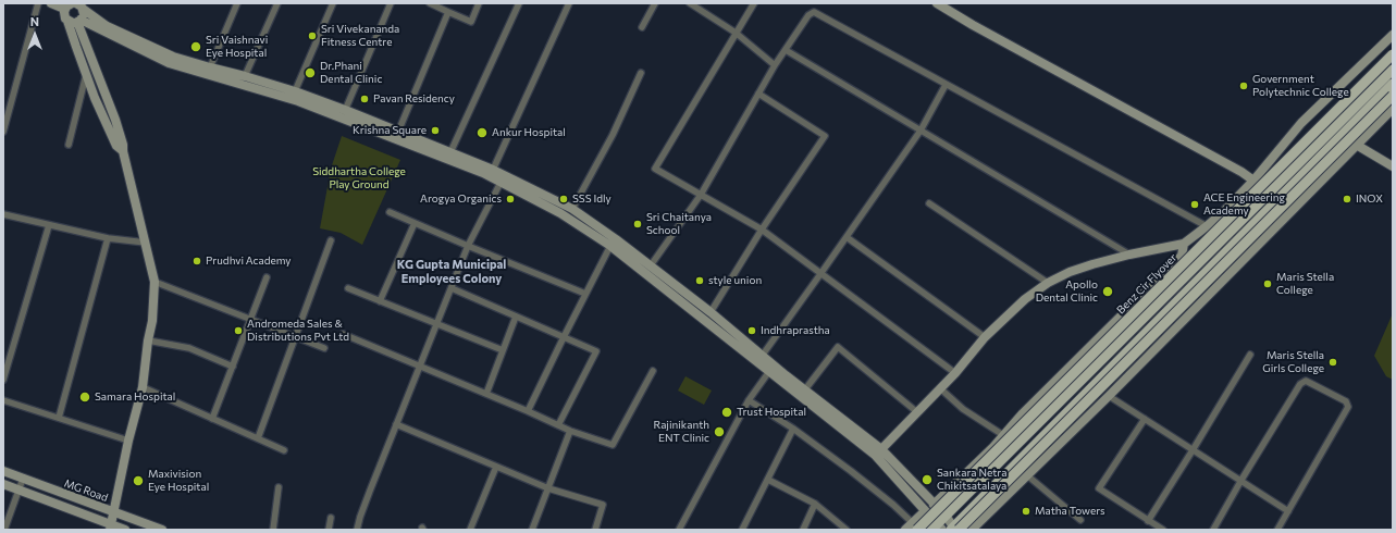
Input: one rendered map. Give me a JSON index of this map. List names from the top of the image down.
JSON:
{
  "streets": {
    "main road": ["Benz Cir Flyover"],
    "street": ["MG Road"]
  },
  "districts": ["KG Gupta Municipal Employees Colony"],
  "parks": ["Siddhartha College Play Ground"],
  "places": [
    "Sri Vivekananda Fitness Centre",
    "Sri Vaishnavi Eye Hospital",
    "Dr.Phani Dental Clinic",
    "Government Polytechnic College",
    "Pavan Residency",
    "Krishna Square",
    "Ankur Hospital",
    "Arogya Organics",
    "SSS Idly",
    "INOX",
    "ACE Engineering Academy",
    "Sri Chaitanya School",
    "Prudhvi Academy",
    "style union",
    "Maris Stella College",
    "Apollo Dental Clinic",
    "Andromeda Sales & Distributions Pvt Ltd",
    "Indhraprastha",
    "Maris Stella Girls College",
    "Samara Hospital",
    "Trust Hospital",
    "Rajinikanth ENT Clinic",
    "Sankara Netra Chikitsatalaya",
    "Maxivision Eye Hospital",
    "Matha Towers"
  ],
  "north": "top"
}
